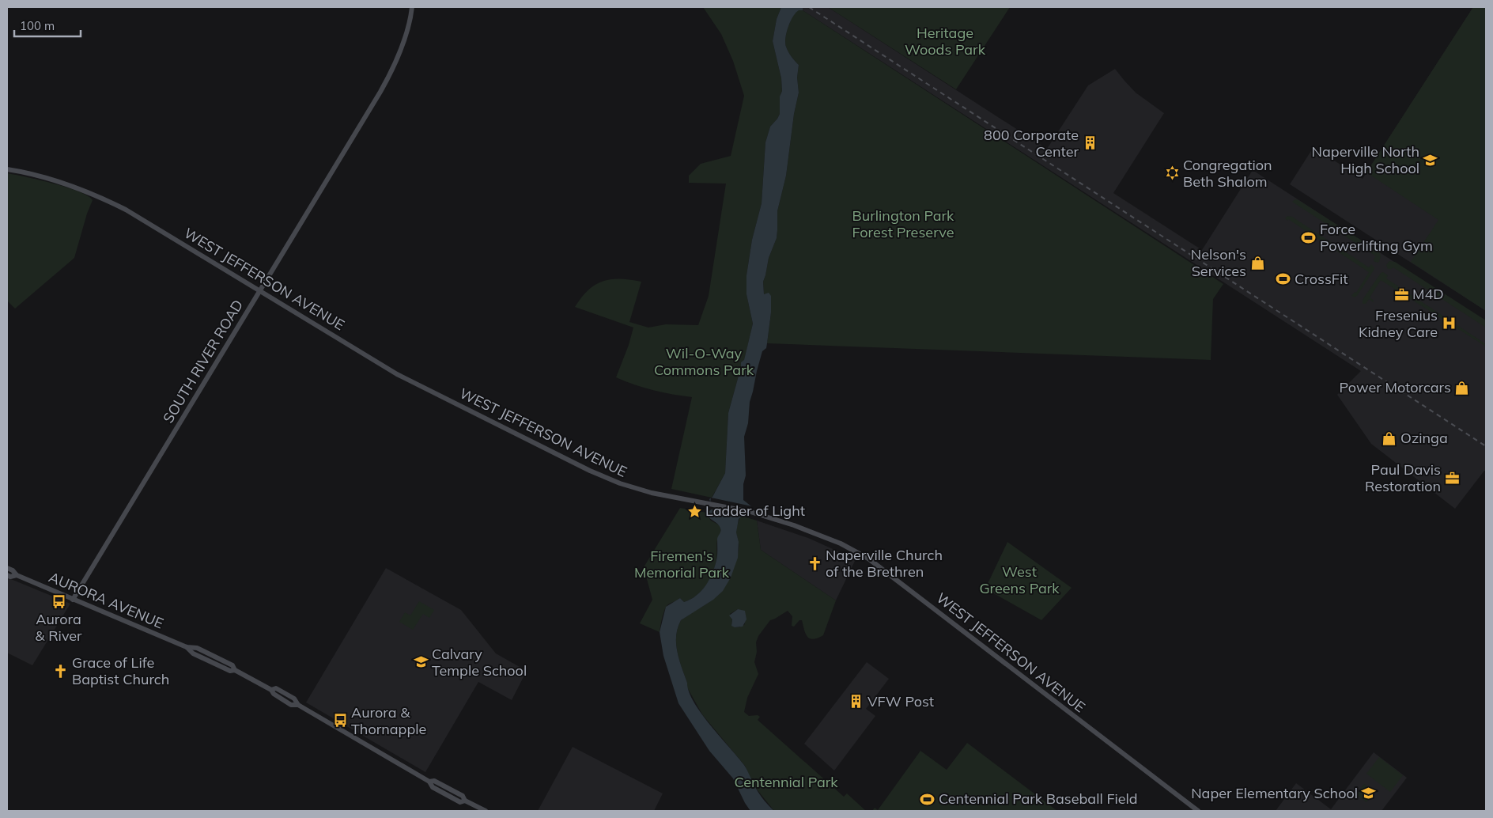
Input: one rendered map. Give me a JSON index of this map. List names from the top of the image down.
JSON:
{
  "streets": {
    "street": ["WEST JEFFERSON AVENUE", "SOUTH RIVER ROAD", "AURORA AVENUE"]
  },
  "crossings": [
    ["WEST JEFFERSON AVENUE", "SOUTH RIVER ROAD"],
    ["SOUTH RIVER ROAD", "AURORA AVENUE"]
  ],
  "parks": [
    "Heritage Woods Park",
    "Burlington Park Forest Preserve",
    "Wil-O-Way Commons Park",
    "Firemen's Memorial Park",
    "West Greens Park",
    "Centennial Park"
  ],
  "places": {
    "building": ["800 Corporate Center", "VFW Post"],
    "school or university": ["Naperville North High School", "Calvary Temple School", "Naper Elementary School"],
    "synagogue": ["Congregation Beth Shalom"],
    "sports": ["Force Powerlifting Gym", "CrossFit", "Centennial Park Baseball Field"],
    "shop": ["Nelson's Services", "Power Motorcars", "Ozinga"],
    "office": ["M4D", "Paul Davis Restoration"],
    "hospital": ["Fresenius Kidney Care"],
    "place": ["Ladder of Light"],
    "church": ["Naperville Church of the Brethren", "Grace of Life Baptist Church"],
    "bus stop": ["Aurora & River", "Aurora & Thornapple"]
  },
  "scale_bar": "100 m"
}
